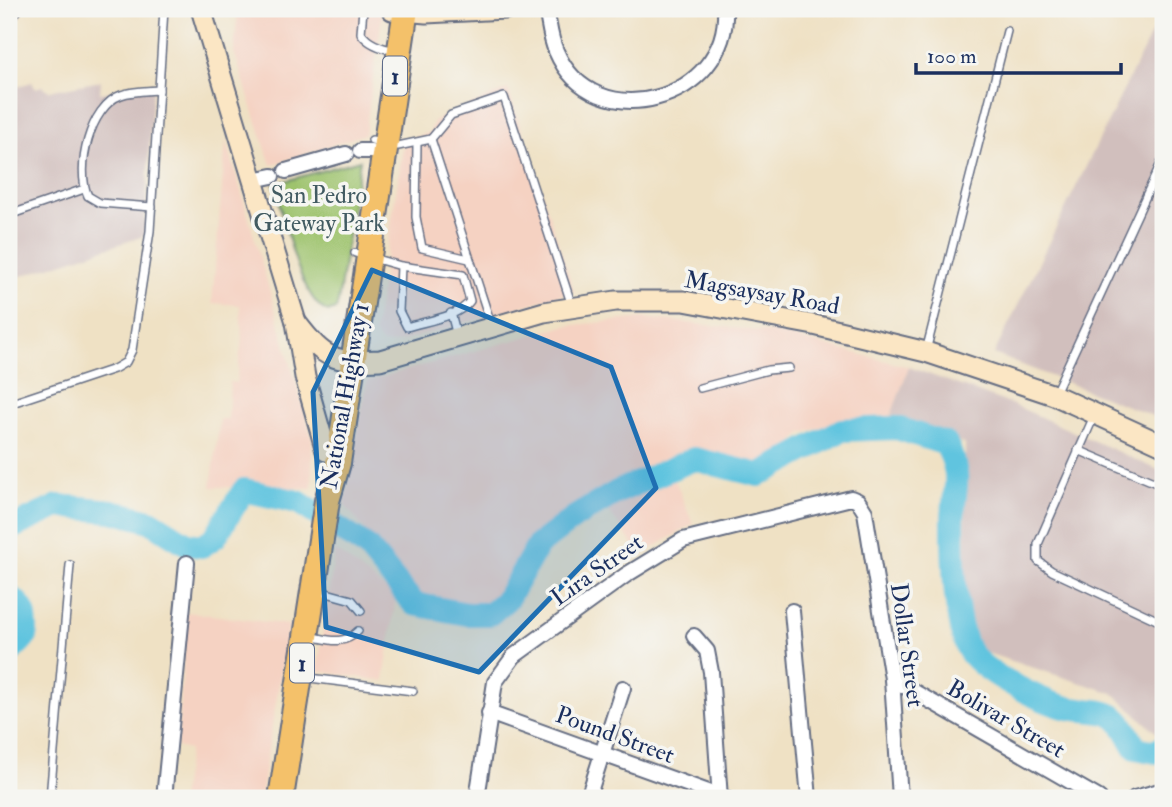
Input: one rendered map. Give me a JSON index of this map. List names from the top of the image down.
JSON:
{
  "streets": {
    "highway": ["1", "National Highway 1"],
    "main road": ["Magsaysay Road"],
    "street": [
      "Lira Street",
      "Dollar Street",
      "Bolivar Street",
      "Pound Street"
    ]
  },
  "crossings": [
    ["1", "National Highway 1"],
    ["Magsaysay Road", "National Highway 1"],
    ["Lira Street", "Dollar Street"],
    ["Lira Street", "Pound Street"],
    ["Dollar Street", "Bolivar Street"]
  ],
  "parks": ["San Pedro Gateway Park"],
  "scale_bar": "100 m"
}
